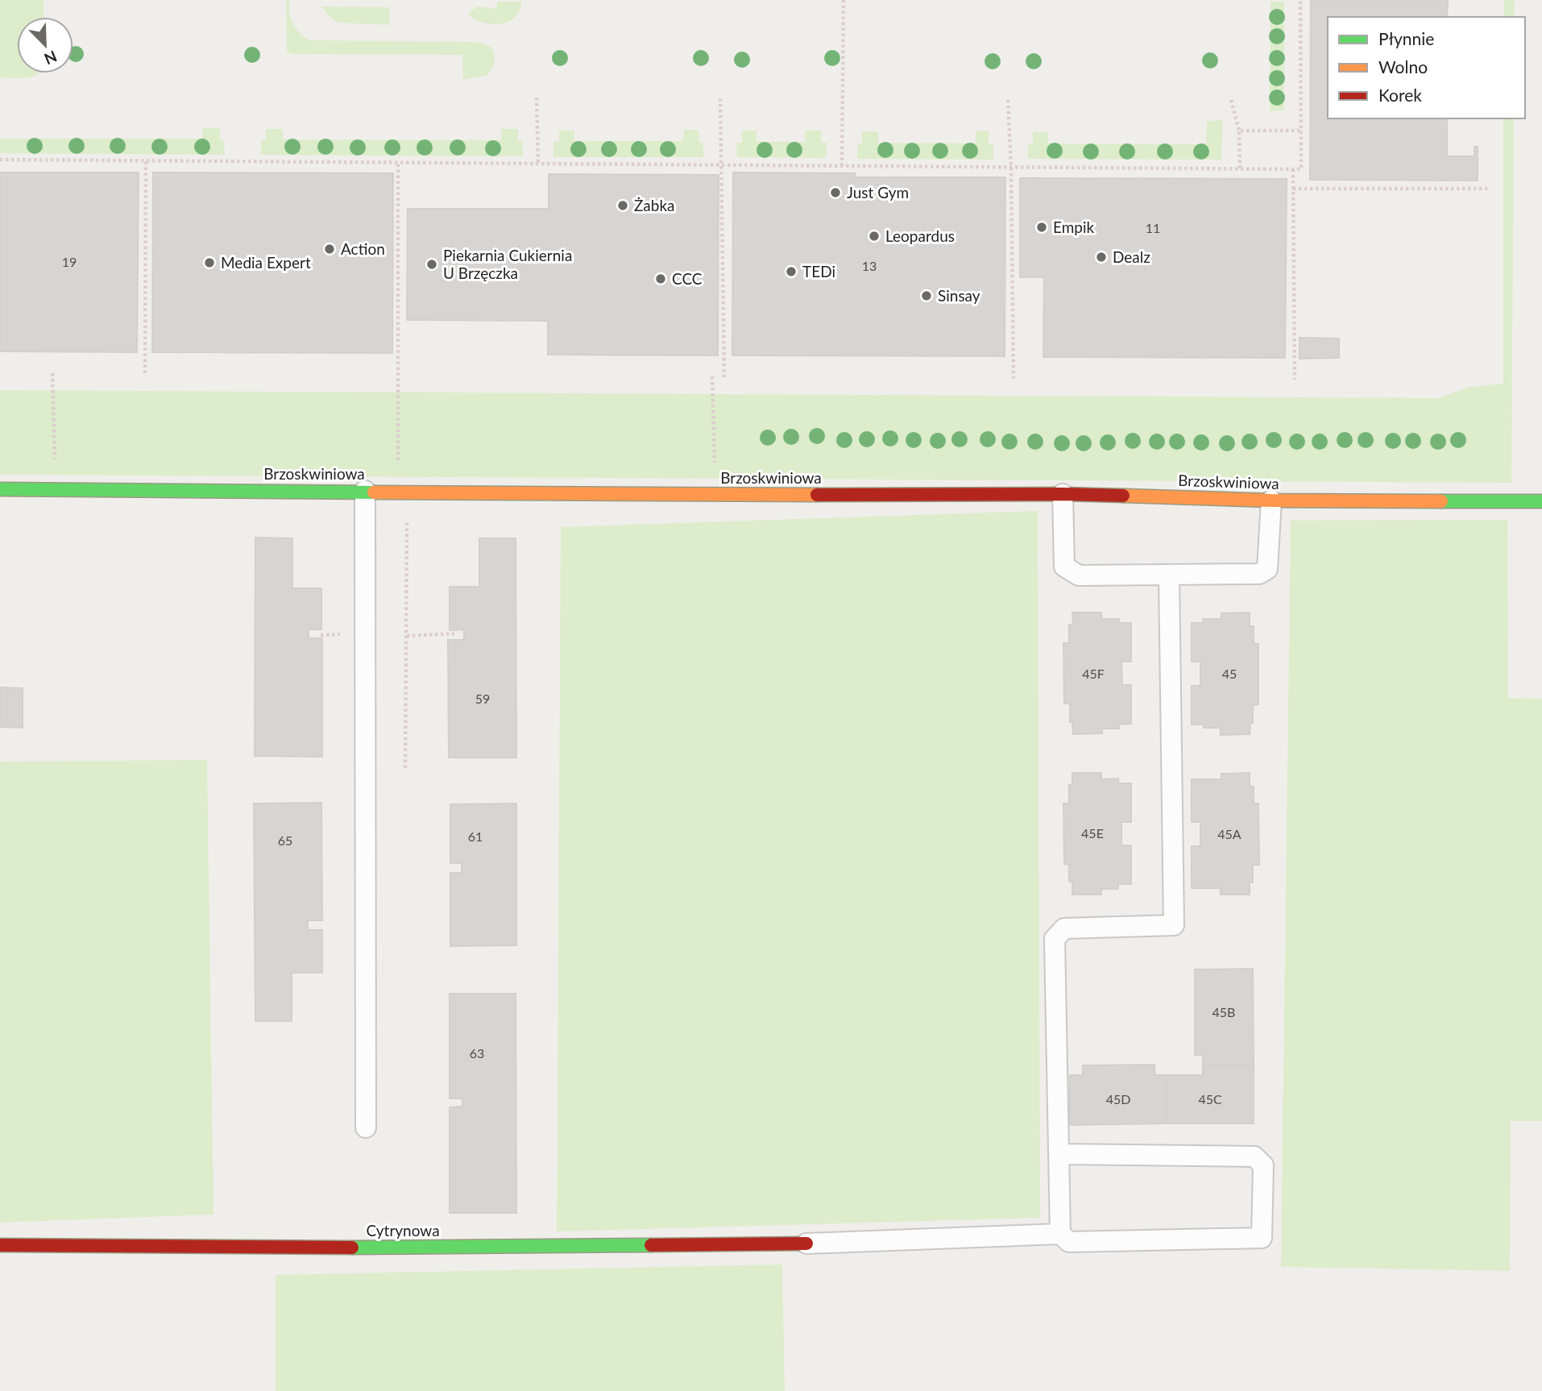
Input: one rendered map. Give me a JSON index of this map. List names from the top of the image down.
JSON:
{
  "streets": {
    "street": ["Brzoskwiniowa", "Cytrynowa"]
  },
  "places": [
    "Just Gym",
    "Żabka",
    "Empik",
    "Leopardus",
    "Action",
    "Dealz",
    "Media Expert",
    "Piekarnia Cukiernia U Brzęczka",
    "TEDi",
    "CCC",
    "Sinsay"
  ],
  "house_numbers": [
    "11",
    "19",
    "13",
    "45F",
    "45",
    "59",
    "45E",
    "45A",
    "61",
    "65",
    "45B",
    "63",
    "45D",
    "45C"
  ],
  "legend": ["Płynnie", "Wolno", "Korek"],
  "north": "bottom right"
}
